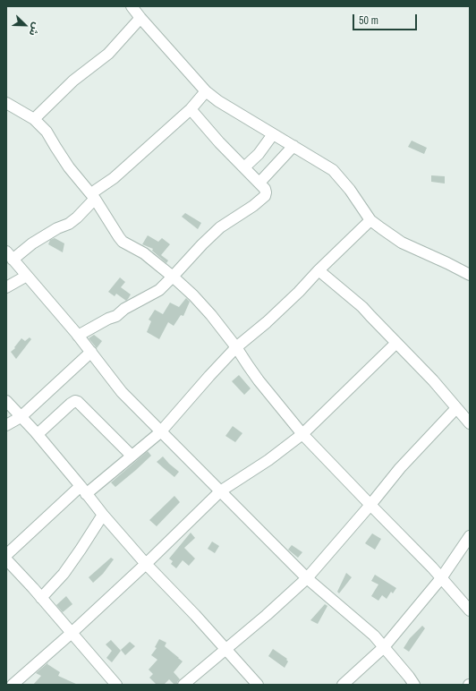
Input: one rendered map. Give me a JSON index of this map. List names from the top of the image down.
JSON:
{
  "scale_bar": "50 m",
  "north": "bottom right"
}
